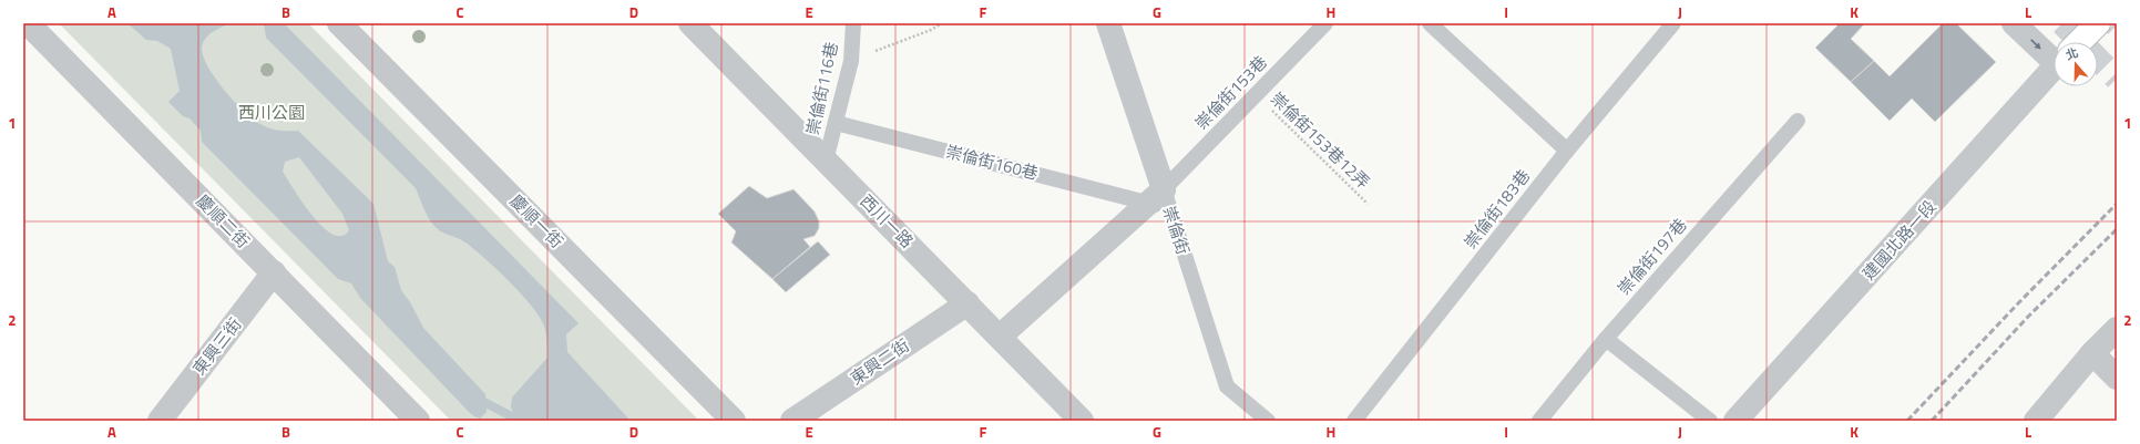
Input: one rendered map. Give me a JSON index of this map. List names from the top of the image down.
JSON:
{
  "streets": {
    "street": [
      "慶順二街",
      "慶順一街",
      "西川一路",
      "崇倫街",
      "建國北路一段",
      "東興三街",
      "東興二街"
    ],
    "lane": [
      "崇倫街116巷",
      "崇倫街153巷",
      "崇倫街160巷",
      "崇倫街183巷",
      "崇倫街197巷"
    ],
    "path": ["崇倫街153巷12弄"]
  },
  "crossings": [
    ["崇倫街116巷", "崇倫街160巷"],
    ["崇倫街116巷", "西川一路"],
    ["崇倫街153巷", "崇倫街153巷12弄"],
    ["崇倫街153巷", "崇倫街160巷"],
    ["崇倫街153巷", "崇倫街"],
    ["崇倫街160巷", "崇倫街"],
    ["慶順二街", "東興三街"],
    ["西川一路", "東興二街"]
  ],
  "parks": ["西川公園"],
  "north": "top",
  "grid": {
    "columns": [
      "A",
      "B",
      "C",
      "D",
      "E",
      "F",
      "G",
      "H",
      "I",
      "J",
      "K",
      "L"
    ],
    "rows": ["1", "2"]
  }
}
